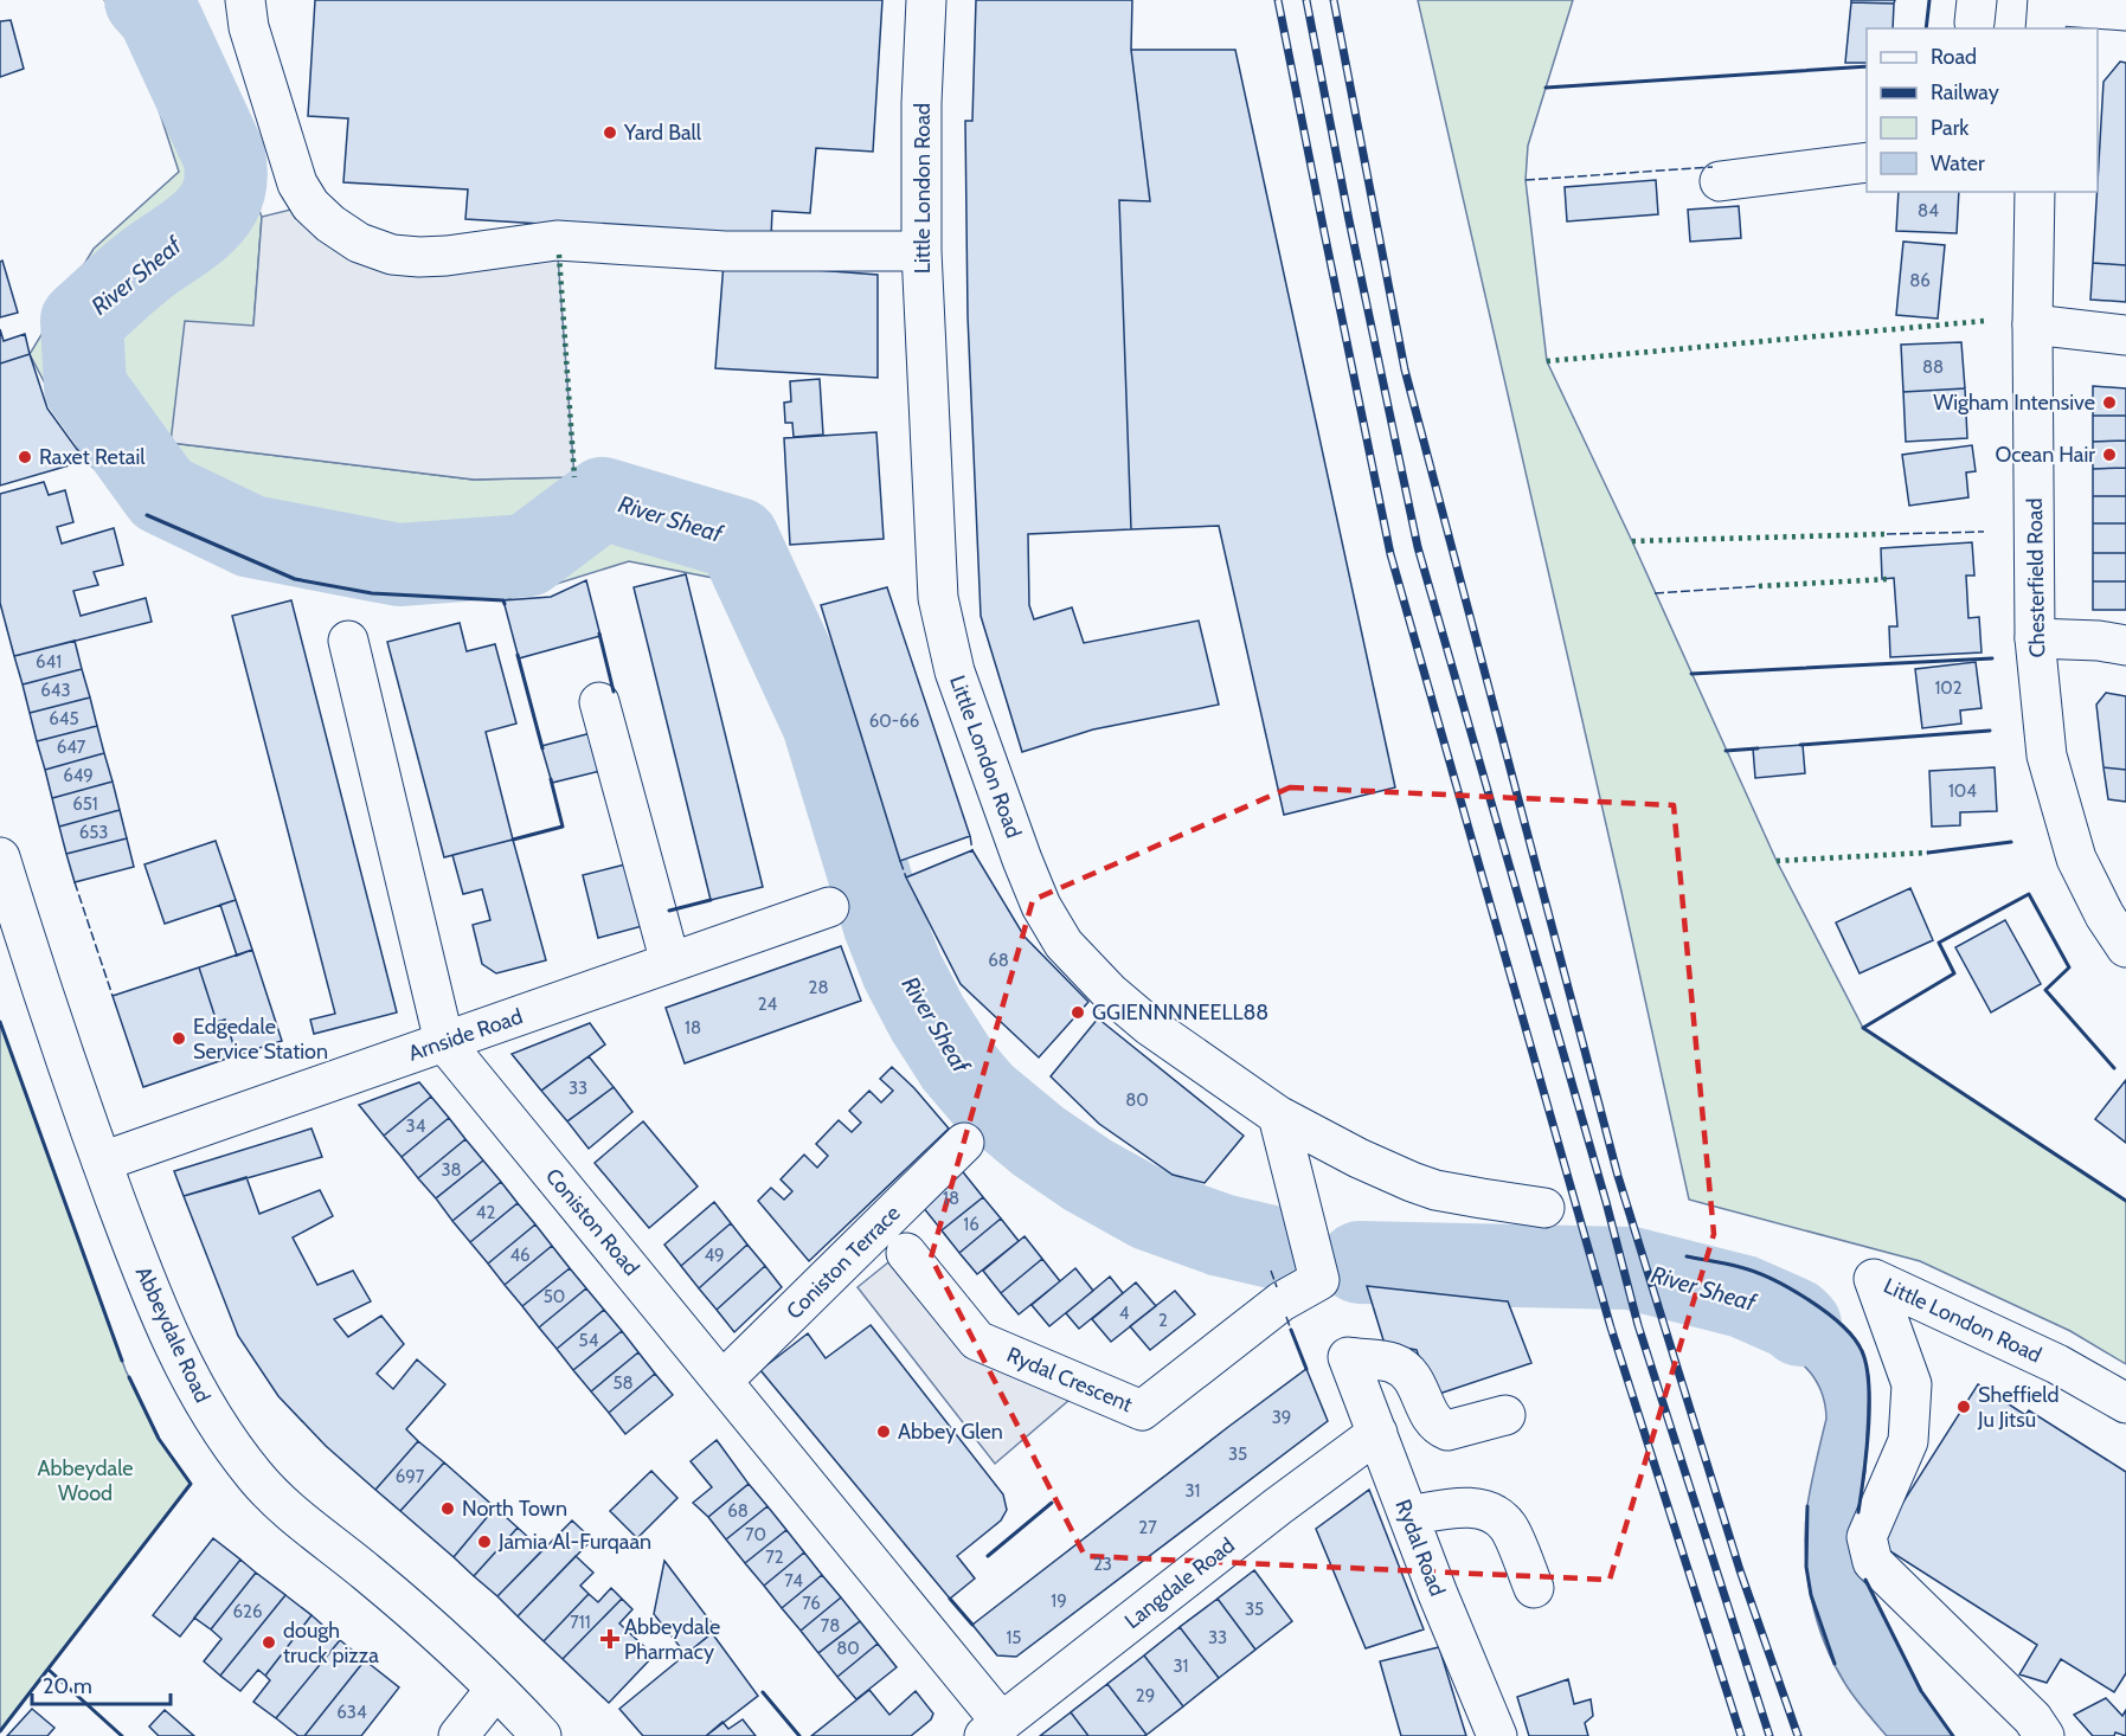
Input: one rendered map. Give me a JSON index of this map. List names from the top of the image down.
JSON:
{
  "streets": {
    "main road": [
      "Little London Road",
      "Chesterfield Road",
      "Arnside Road",
      "Coniston Road",
      "Coniston Terrace",
      "Abbeydale Road",
      "Rydal Crescent",
      "Rydal Road",
      "Langdale Road"
    ]
  },
  "crossings": [
    ["Little London Road", "Rydal Crescent"],
    ["Arnside Road", "Coniston Road"],
    ["Arnside Road", "Abbeydale Road"],
    ["Coniston Road", "Coniston Terrace"],
    ["Coniston Road", "Langdale Road"],
    ["Rydal Road", "Langdale Road"]
  ],
  "water": ["River Sheaf"],
  "parks": ["Abbeydale Wood"],
  "places": {
    "other": [
      "Yard Ball",
      "Wigham Intensive",
      "Ocean Hair",
      "Raxet Retail",
      "GGIENNNNEELL88",
      "Edgedale Service Station",
      "Sheffield Ju Jitsu",
      "Abbey Glen",
      "North Town",
      "Jamia Al-Furqaan",
      "dough truck pizza"
    ],
    "health": ["Abbeydale Pharmacy"]
  },
  "house_numbers": [
    "84",
    "86",
    "88",
    "641",
    "102",
    "643",
    "645",
    "60-66",
    "647",
    "649",
    "104",
    "651",
    "653",
    "68",
    "28",
    "24",
    "18",
    "33",
    "80",
    "34",
    "38",
    "18",
    "42",
    "16",
    "46",
    "49",
    "50",
    "4",
    "2",
    "54",
    "58",
    "39",
    "35",
    "697",
    "31",
    "68",
    "27",
    "70",
    "72",
    "23",
    "74",
    "19",
    "76",
    "35",
    "626",
    "711",
    "78",
    "15",
    "33",
    "80",
    "31",
    "29",
    "634"
  ],
  "legend": [
    "Road",
    "Railway",
    "Park",
    "Water"
  ],
  "scale_bar": "20 m"
}
